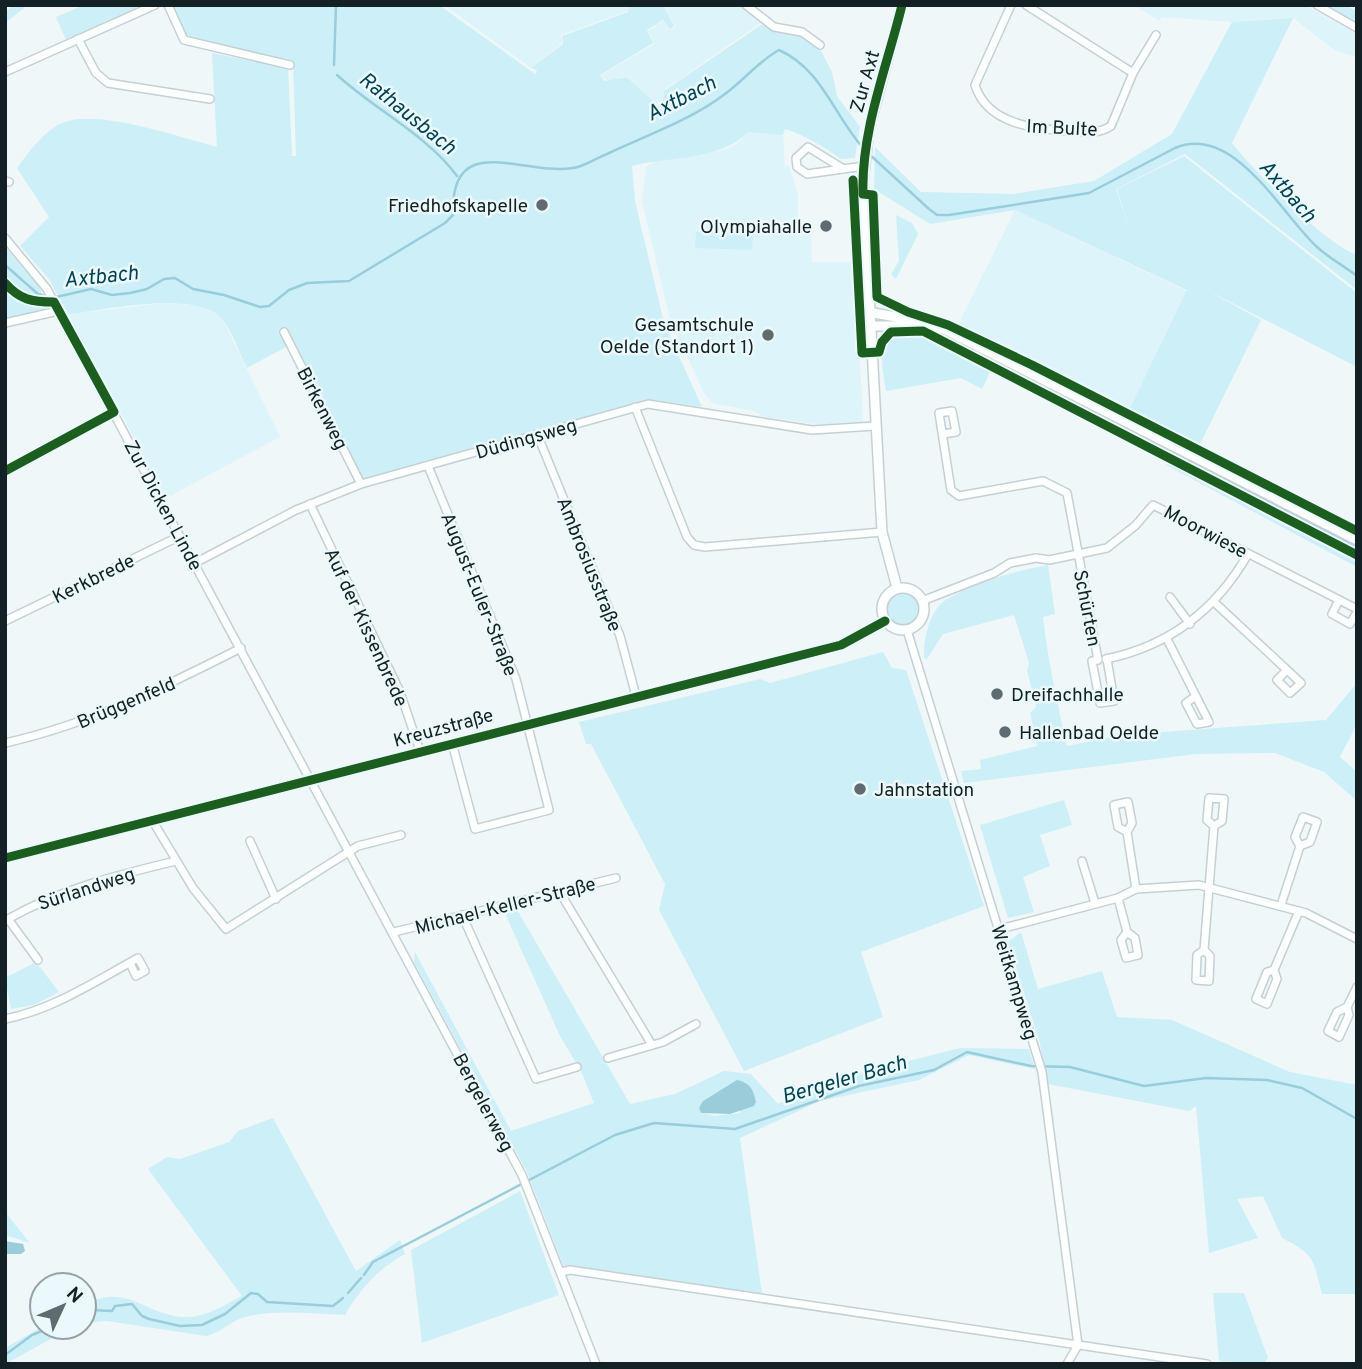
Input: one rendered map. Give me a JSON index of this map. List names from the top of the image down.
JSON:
{
  "streets": {
    "street": [
      "Zur Axt",
      "Im Bulte",
      "Birkenweg",
      "Düdingsweg",
      "Zur Dicken Linde",
      "Moorwiese",
      "Ambrosiusstraße",
      "Kerkbrede",
      "August-Euler-Straße",
      "Schürten",
      "Auf der Kissenbrede",
      "Brüggenfeld",
      "Kreuzstraße",
      "Sürlandweg",
      "Michael-Keller-Straße",
      "Weitkampweg",
      "Bergelerweg"
    ]
  },
  "crossings": [
    ["Zur Axt", "Düdingsweg"],
    ["Zur Axt", "Moorwiese"],
    ["Zur Axt", "Kreuzstraße"],
    ["Zur Axt", "Weitkampweg"],
    ["Birkenweg", "Düdingsweg"],
    ["Düdingsweg", "Zur Dicken Linde"],
    ["Düdingsweg", "Ambrosiusstraße"],
    ["Düdingsweg", "August-Euler-Straße"],
    ["Düdingsweg", "Auf der Kissenbrede"],
    ["Zur Dicken Linde", "Kerkbrede"],
    ["Zur Dicken Linde", "Brüggenfeld"],
    ["Zur Dicken Linde", "Kreuzstraße"],
    ["Zur Dicken Linde", "Bergelerweg"],
    ["Moorwiese", "Schürten"],
    ["Moorwiese", "Kreuzstraße"],
    ["Moorwiese", "Weitkampweg"],
    ["Ambrosiusstraße", "Kreuzstraße"],
    ["August-Euler-Straße", "Kreuzstraße"],
    ["Auf der Kissenbrede", "Kreuzstraße"],
    ["Kreuzstraße", "Weitkampweg"],
    ["Kreuzstraße", "Bergelerweg"],
    ["Michael-Keller-Straße", "Bergelerweg"]
  ],
  "water": ["Axtbach", "Rathausbach", "Bergeler Bach"],
  "places": [
    "Friedhofskapelle",
    "Olympiahalle",
    "Gesamtschule Oelde (Standort 1)",
    "Dreifachhalle",
    "Hallenbad Oelde",
    "Jahnstation"
  ],
  "north": "top right"
}
